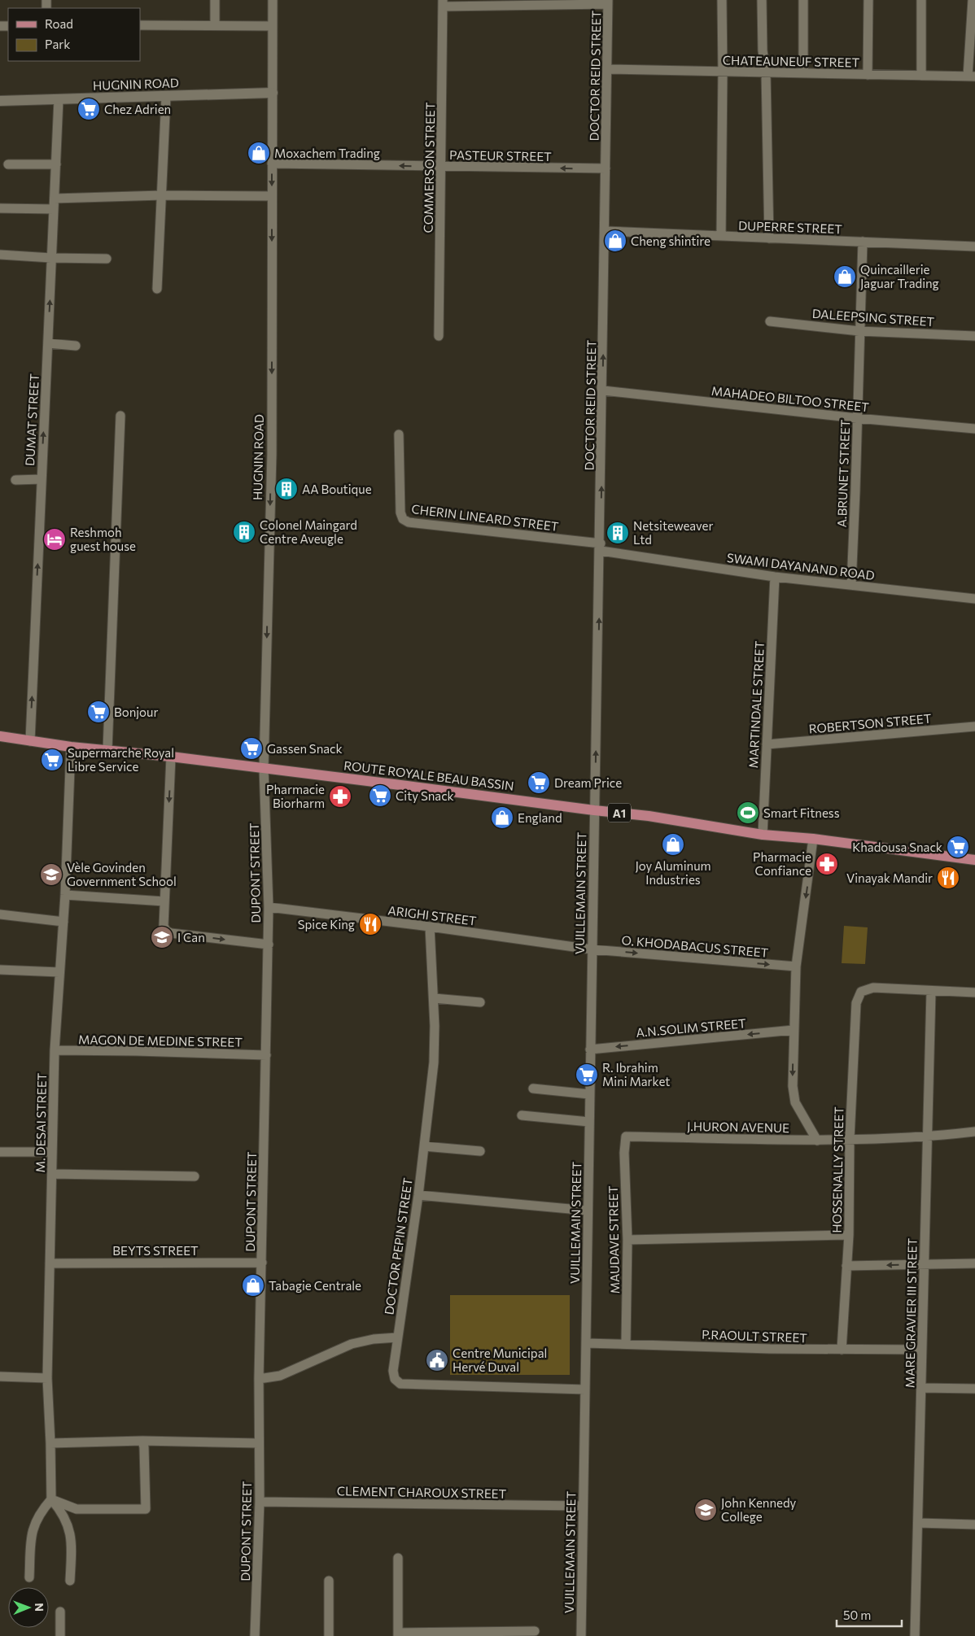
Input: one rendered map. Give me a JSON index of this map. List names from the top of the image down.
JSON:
{
  "streets": {
    "main road": ["ROUTE ROYALE BEAU BASSIN", "A1"],
    "street": [
      "CHATEAUNEUF STREET",
      "DOCTOR REID STREET",
      "HUGNIN ROAD",
      "PASTEUR STREET",
      "COMMERSON STREET",
      "DUPERRE STREET",
      "DALEEPSING STREET",
      "MAHADEO BILTOO STREET",
      "DUMAT STREET",
      "A.BRUNET STREET",
      "CHERIN LINEARD STREET",
      "SWAMI DAYANAND ROAD",
      "MARTINDALE STREET",
      "ROBERTSON STREET",
      "DUPONT STREET",
      "VUILLEMAIN STREET",
      "ARIGHI STREET",
      "O. KHODABACUS STREET",
      "A.N.SOLIM STREET",
      "MAGON DE MEDINE STREET",
      "M. DESAI STREET",
      "J.HURON AVENUE",
      "HOSSENALLY STREET",
      "MAUDAVE STREET",
      "DOCTOR PEPIN STREET",
      "BEYTS STREET",
      "MARE GRAVIER III STREET",
      "P.RAOULT STREET",
      "CLEMENT CHAROUX STREET"
    ]
  },
  "crossings": [
    ["CHATEAUNEUF STREET", "DOCTOR REID STREET"],
    ["DOCTOR REID STREET", "PASTEUR STREET"],
    ["DOCTOR REID STREET", "DUPERRE STREET"],
    ["DOCTOR REID STREET", "MAHADEO BILTOO STREET"],
    ["DOCTOR REID STREET", "CHERIN LINEARD STREET"],
    ["DOCTOR REID STREET", "SWAMI DAYANAND ROAD"],
    ["DOCTOR REID STREET", "ROUTE ROYALE BEAU BASSIN"],
    ["DOCTOR REID STREET", "VUILLEMAIN STREET"],
    ["HUGNIN ROAD", "PASTEUR STREET"],
    ["HUGNIN ROAD", "DUMAT STREET"],
    ["HUGNIN ROAD", "ROUTE ROYALE BEAU BASSIN"],
    ["HUGNIN ROAD", "DUPONT STREET"],
    ["PASTEUR STREET", "COMMERSON STREET"],
    ["DUPERRE STREET", "A.BRUNET STREET"],
    ["DALEEPSING STREET", "A.BRUNET STREET"],
    ["MAHADEO BILTOO STREET", "A.BRUNET STREET"],
    ["DUMAT STREET", "ROUTE ROYALE BEAU BASSIN"],
    ["A.BRUNET STREET", "SWAMI DAYANAND ROAD"],
    ["CHERIN LINEARD STREET", "SWAMI DAYANAND ROAD"],
    ["SWAMI DAYANAND ROAD", "MARTINDALE STREET"],
    ["MARTINDALE STREET", "ROBERTSON STREET"],
    ["MARTINDALE STREET", "ROUTE ROYALE BEAU BASSIN"],
    ["ROUTE ROYALE BEAU BASSIN", "DUPONT STREET"],
    ["ROUTE ROYALE BEAU BASSIN", "VUILLEMAIN STREET"],
    ["ROUTE ROYALE BEAU BASSIN", "M. DESAI STREET"],
    ["DUPONT STREET", "ARIGHI STREET"],
    ["DUPONT STREET", "MAGON DE MEDINE STREET"],
    ["DUPONT STREET", "BEYTS STREET"],
    ["DUPONT STREET", "CLEMENT CHAROUX STREET"],
    ["VUILLEMAIN STREET", "ARIGHI STREET"],
    ["VUILLEMAIN STREET", "O. KHODABACUS STREET"],
    ["VUILLEMAIN STREET", "A.N.SOLIM STREET"],
    ["VUILLEMAIN STREET", "DOCTOR PEPIN STREET"],
    ["VUILLEMAIN STREET", "P.RAOULT STREET"],
    ["VUILLEMAIN STREET", "CLEMENT CHAROUX STREET"],
    ["ARIGHI STREET", "O. KHODABACUS STREET"],
    ["ARIGHI STREET", "DOCTOR PEPIN STREET"],
    ["MAGON DE MEDINE STREET", "M. DESAI STREET"],
    ["M. DESAI STREET", "BEYTS STREET"],
    ["J.HURON AVENUE", "HOSSENALLY STREET"],
    ["J.HURON AVENUE", "MAUDAVE STREET"],
    ["J.HURON AVENUE", "MARE GRAVIER III STREET"],
    ["HOSSENALLY STREET", "MARE GRAVIER III STREET"],
    ["HOSSENALLY STREET", "P.RAOULT STREET"],
    ["MAUDAVE STREET", "P.RAOULT STREET"],
    ["MARE GRAVIER III STREET", "P.RAOULT STREET"]
  ],
  "one_way": [
    "DOCTOR REID STREET",
    "HUGNIN ROAD",
    "PASTEUR STREET",
    "O. KHODABACUS STREET",
    "A.N.SOLIM STREET"
  ],
  "places": {
    "supermarket": [
      "Chez Adrien",
      "Bonjour",
      "Gassen Snack",
      "Supermarche Royal Libre Service",
      "Dream Price",
      "City Snack",
      "Khadousa Snack",
      "R. Ibrahim Mini Market"
    ],
    "shop": [
      "Moxachem Trading",
      "Cheng shintire",
      "Quincaillerie Jaguar Trading",
      "England",
      "Joy Aluminum Industries",
      "Tabagie Centrale"
    ],
    "building": ["AA Boutique", "Colonel Maingard Centre Aveugle", "Netsiteweaver Ltd"],
    "hotel": ["Reshmoh guest house"],
    "pharmacy": ["Pharmacie Biorharm", "Pharmacie Confiance"],
    "sports": ["Smart Fitness"],
    "school or university": ["Vèle Govinden Government School", "I Can", "John Kennedy College"],
    "restaurant": ["Vinayak Mandir", "Spice King"],
    "public building": ["Centre Municipal Hervé Duval"]
  },
  "legend": ["Road", "Park"],
  "scale_bar": "50 m",
  "north": "right"
}
